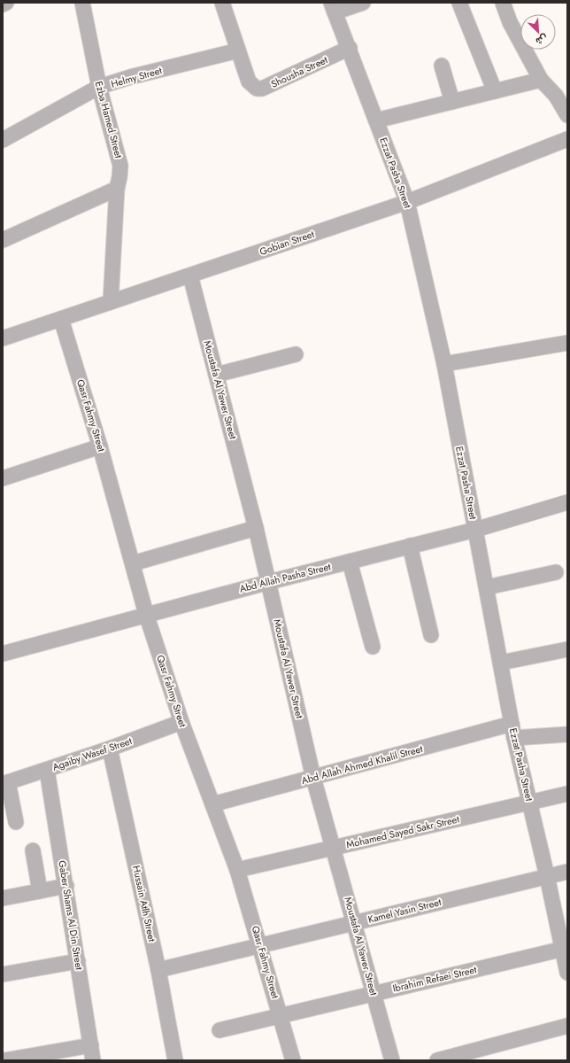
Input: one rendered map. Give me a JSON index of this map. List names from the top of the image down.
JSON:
{
  "streets": {
    "street": [
      "Shousha Street",
      "Helmy Street",
      "Ezba Hamed Street",
      "Ezzat Pasha Street",
      "Gobian Street",
      "Moustafa Al Yawer Street",
      "Qasr Fahmy Street",
      "Abd Allah Pasha Street",
      "Agaiby Wasef Street",
      "Abd Allah Ahmed Khalil Street",
      "Mohamed Sayed Sakr Street",
      "Hussain Atlh Street",
      "Kamel Yasin Street",
      "Gaber Shams Al Din Street",
      "Ibrahim Refaei Street"
    ]
  },
  "crossings": [
    ["Shousha Street", "Helmy Street"],
    ["Shousha Street", "Ezzat Pasha Street"],
    ["Helmy Street", "Ezba Hamed Street"],
    ["Ezba Hamed Street", "Gobian Street"],
    ["Ezzat Pasha Street", "Gobian Street"],
    ["Ezzat Pasha Street", "Abd Allah Pasha Street"],
    ["Ezzat Pasha Street", "Abd Allah Ahmed Khalil Street"],
    ["Ezzat Pasha Street", "Mohamed Sayed Sakr Street"],
    ["Ezzat Pasha Street", "Kamel Yasin Street"],
    ["Ezzat Pasha Street", "Ibrahim Refaei Street"],
    ["Gobian Street", "Moustafa Al Yawer Street"],
    ["Gobian Street", "Qasr Fahmy Street"],
    ["Moustafa Al Yawer Street", "Abd Allah Pasha Street"],
    ["Moustafa Al Yawer Street", "Abd Allah Ahmed Khalil Street"],
    ["Moustafa Al Yawer Street", "Mohamed Sayed Sakr Street"],
    ["Moustafa Al Yawer Street", "Kamel Yasin Street"],
    ["Moustafa Al Yawer Street", "Ibrahim Refaei Street"],
    ["Qasr Fahmy Street", "Abd Allah Pasha Street"],
    ["Qasr Fahmy Street", "Agaiby Wasef Street"],
    ["Qasr Fahmy Street", "Abd Allah Ahmed Khalil Street"],
    ["Qasr Fahmy Street", "Mohamed Sayed Sakr Street"],
    ["Qasr Fahmy Street", "Kamel Yasin Street"],
    ["Qasr Fahmy Street", "Ibrahim Refaei Street"],
    ["Agaiby Wasef Street", "Hussain Atlh Street"],
    ["Agaiby Wasef Street", "Gaber Shams Al Din Street"],
    ["Hussain Atlh Street", "Kamel Yasin Street"]
  ],
  "north": "bottom right"
}
